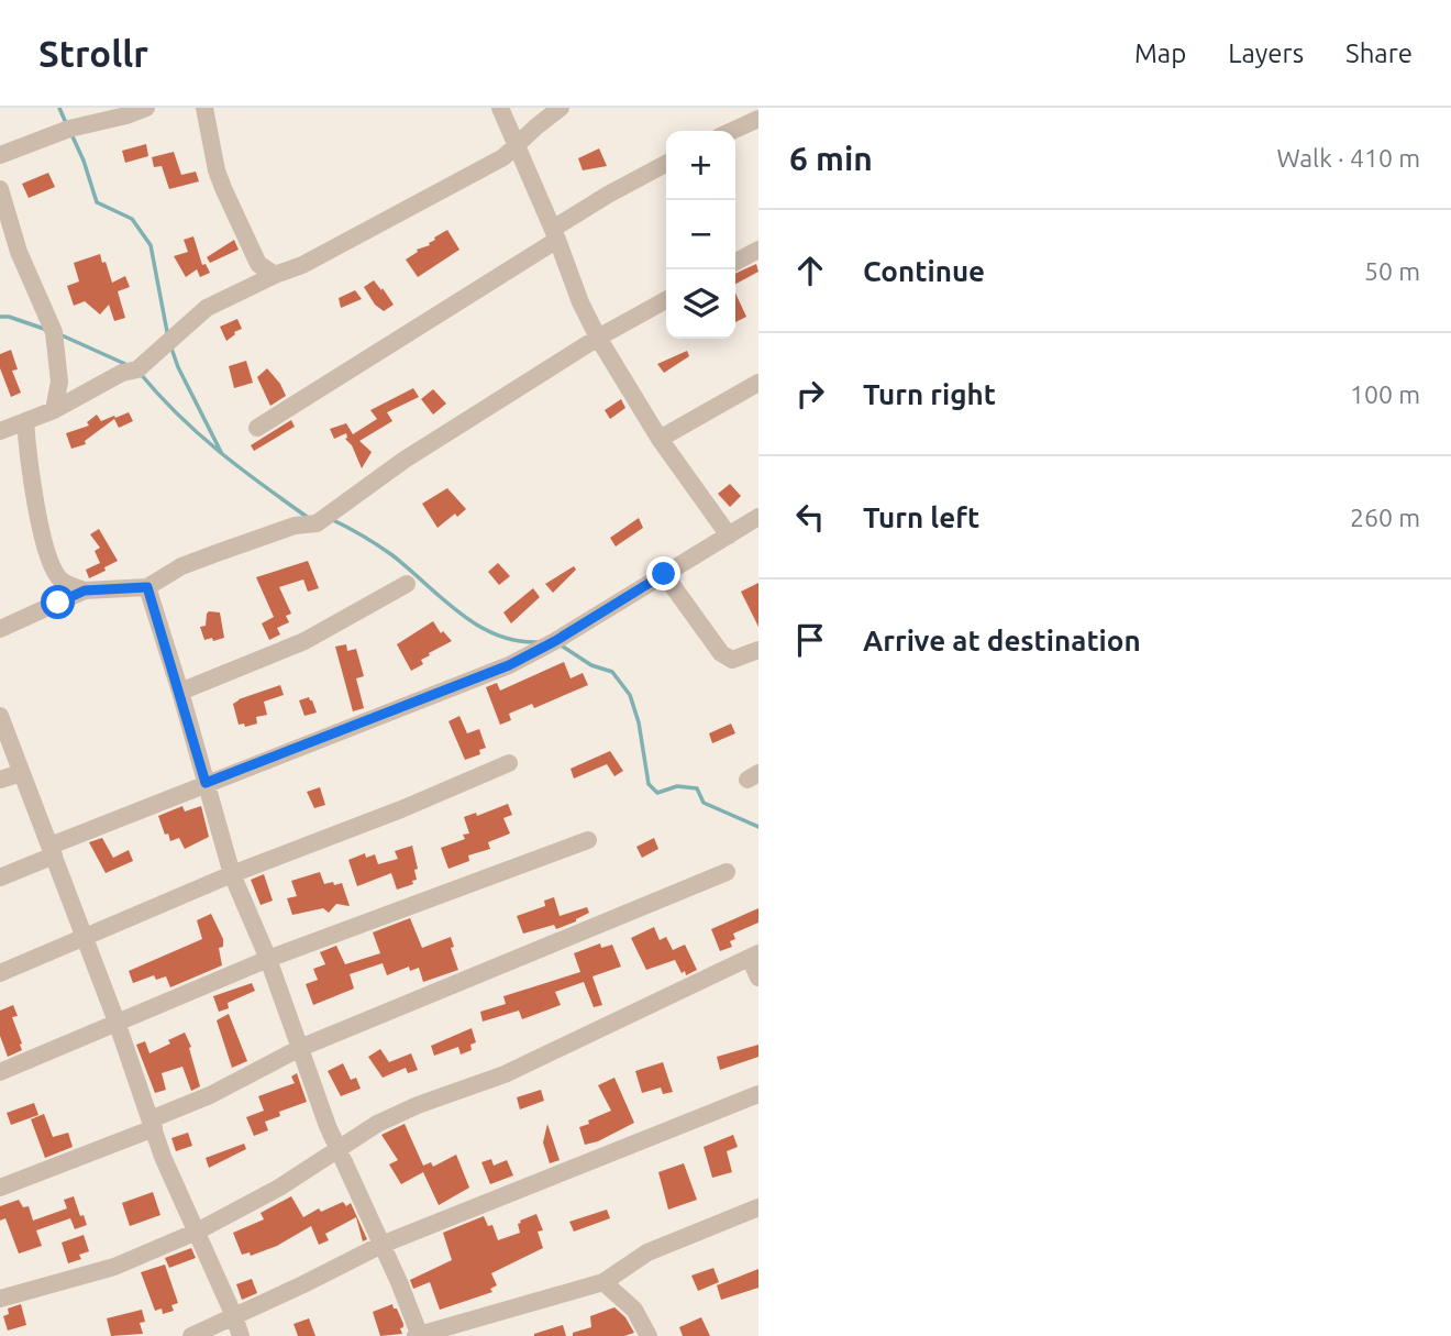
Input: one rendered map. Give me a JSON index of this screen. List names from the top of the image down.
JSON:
{
  "page": {
    "header": "Strollr",
    "nav": ["Map", "Layers", "Share"],
    "heading": ["6 min", "Walk · 410 m"],
    "map_buttons": ["+", "−"],
    "list": [
      ["Continue", "50 m"],
      ["Turn right", "100 m"],
      ["Turn left", "260 m"],
      "Arrive at destination"
    ]
  }
}
